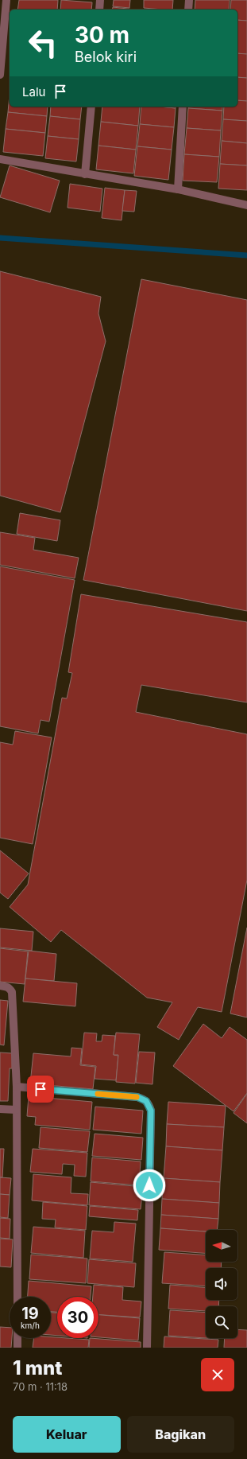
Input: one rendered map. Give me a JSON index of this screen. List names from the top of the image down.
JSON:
{
  "north": "left",
  "page": {
    "turn": ["30 m", "Belok kiri"],
    "then": "Lalu",
    "speed": "19 km/h",
    "limit": "30",
    "heading": ["1 mnt", "70 m · 11:18"],
    "buttons": ["Keluar", "Bagikan"]
  }
}
